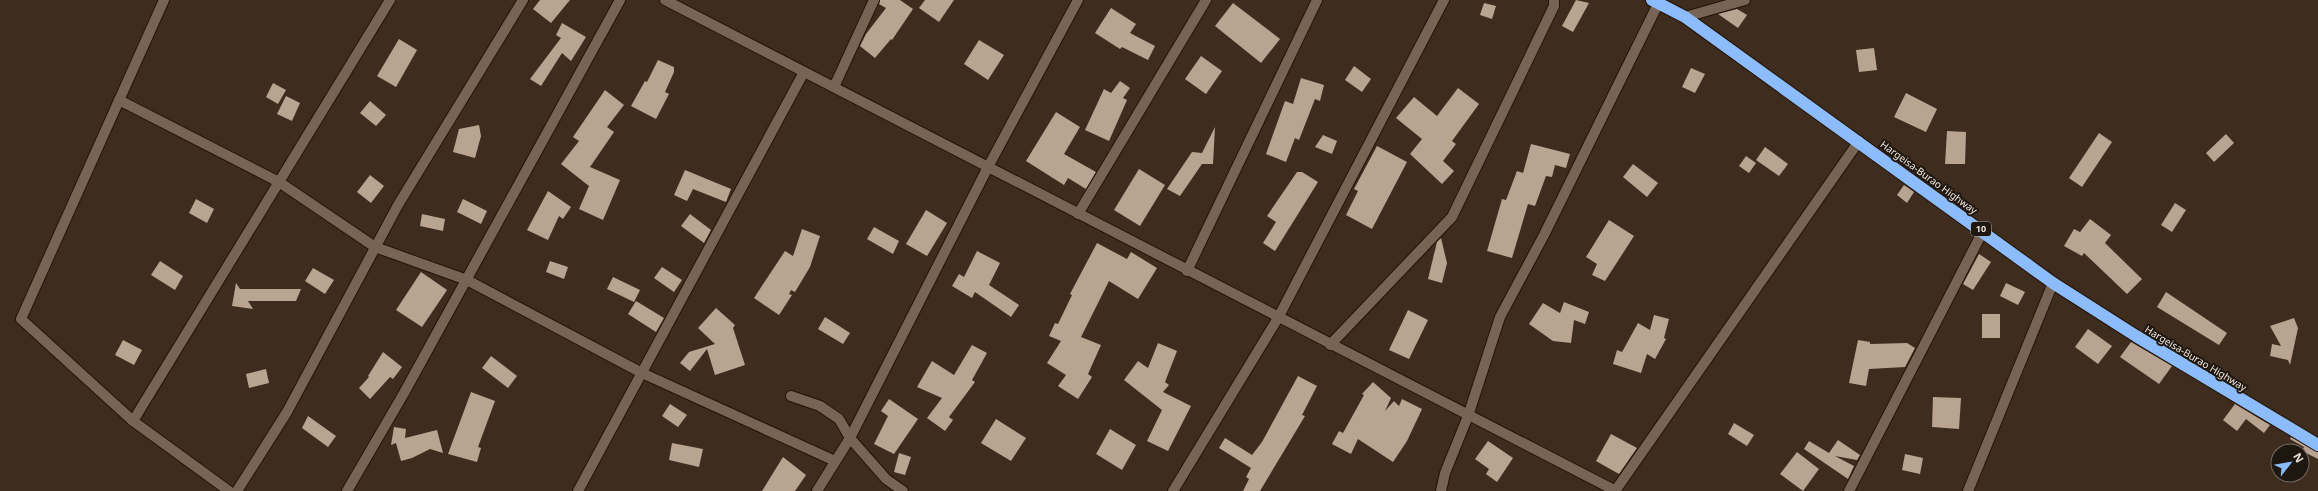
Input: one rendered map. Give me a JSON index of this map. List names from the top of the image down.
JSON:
{
  "streets": {
    "highway": ["Hargeisa-Burao Highway", "10"]
  },
  "north": "top right"
}
